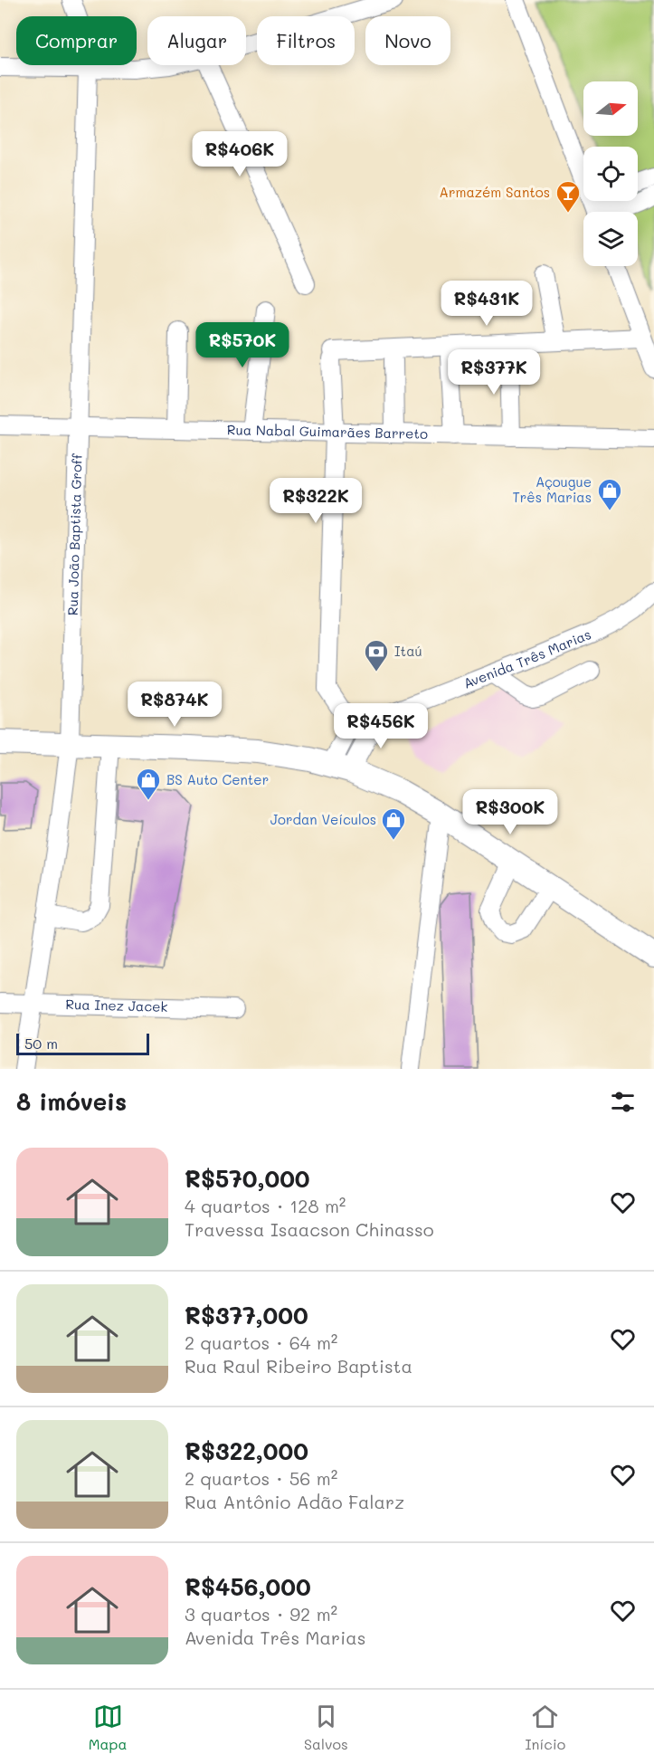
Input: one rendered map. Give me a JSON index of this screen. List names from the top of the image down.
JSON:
{
  "streets": {
    "street": [
      "Rua Nabal Guimarães Barreto",
      "Rua João Baptista Groff",
      "Avenida Três Marias",
      "Rua Inez Jacek"
    ]
  },
  "crossings": [
    ["Rua Nabal Guimarães Barreto", "Rua João Baptista Groff"],
    ["Rua João Baptista Groff", "Rua Inez Jacek"]
  ],
  "places": {
    "bar": ["Armazém Santos"],
    "shop": ["Açougue Três Marias", "BS Auto Center", "Jordan Veículos"],
    "bank": ["Itaú"]
  },
  "scale_bar": "50 m",
  "north": "right",
  "page": {
    "chip": [
      "Comprar",
      "Alugar",
      "Filtros",
      "Novo"
    ],
    "price": [
      "R$406K",
      "R$431K",
      "R$570K",
      "R$377K",
      "R$322K",
      "R$874K",
      "R$456K",
      "R$300K"
    ],
    "scale": "50 m",
    "heading": "8 imóveis",
    "list": [
      {
        "name": "R$570,000",
        "note": "4 quartos · 128 m² · Travessa Isaacson Chinasso"
      },
      {
        "name": "R$377,000",
        "note": "2 quartos · 64 m² · Rua Raul Ribeiro Baptista"
      },
      {
        "name": "R$322,000",
        "note": "2 quartos · 56 m² · Rua Antônio Adão Falarz"
      },
      {
        "name": "R$456,000",
        "note": "3 quartos · 92 m² · Avenida Três Marias"
      }
    ],
    "tabs": ["Mapa", "Salvos", "Início"]
  }
}
